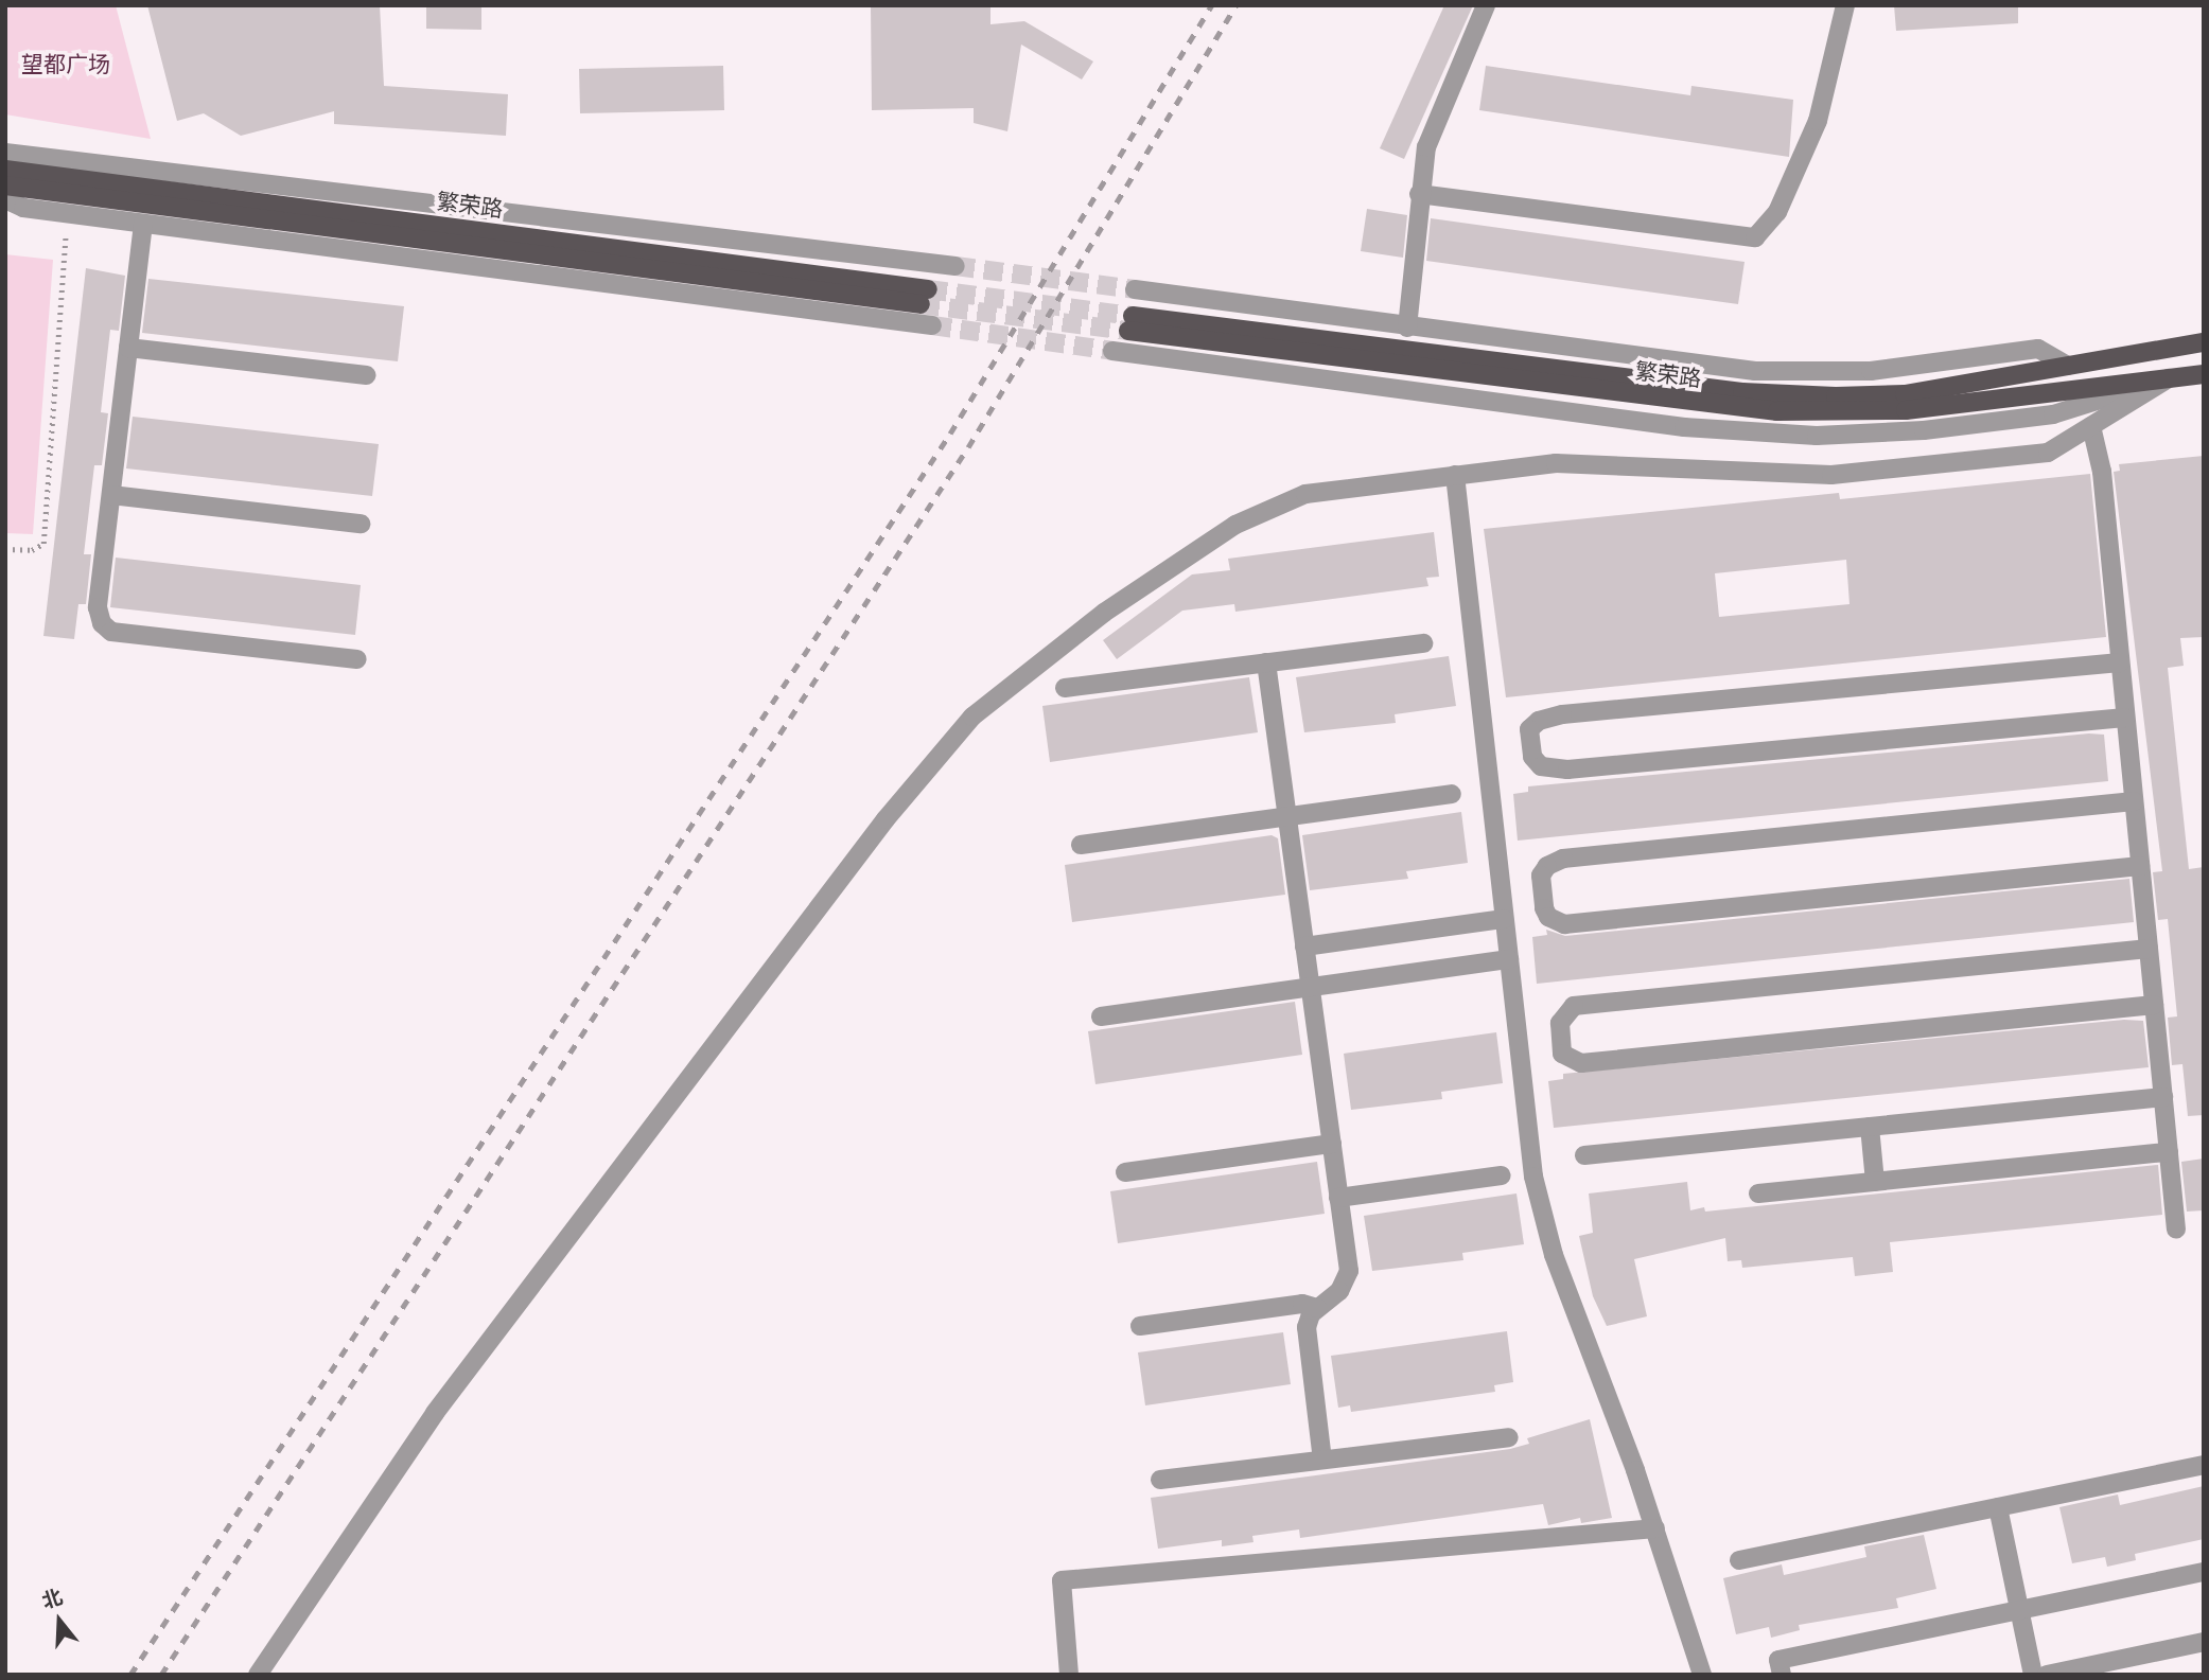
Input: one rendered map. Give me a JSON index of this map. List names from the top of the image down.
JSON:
{
  "streets": {
    "main road": ["繁荣路"]
  },
  "parks": ["望都广场"],
  "north": "top"
}
